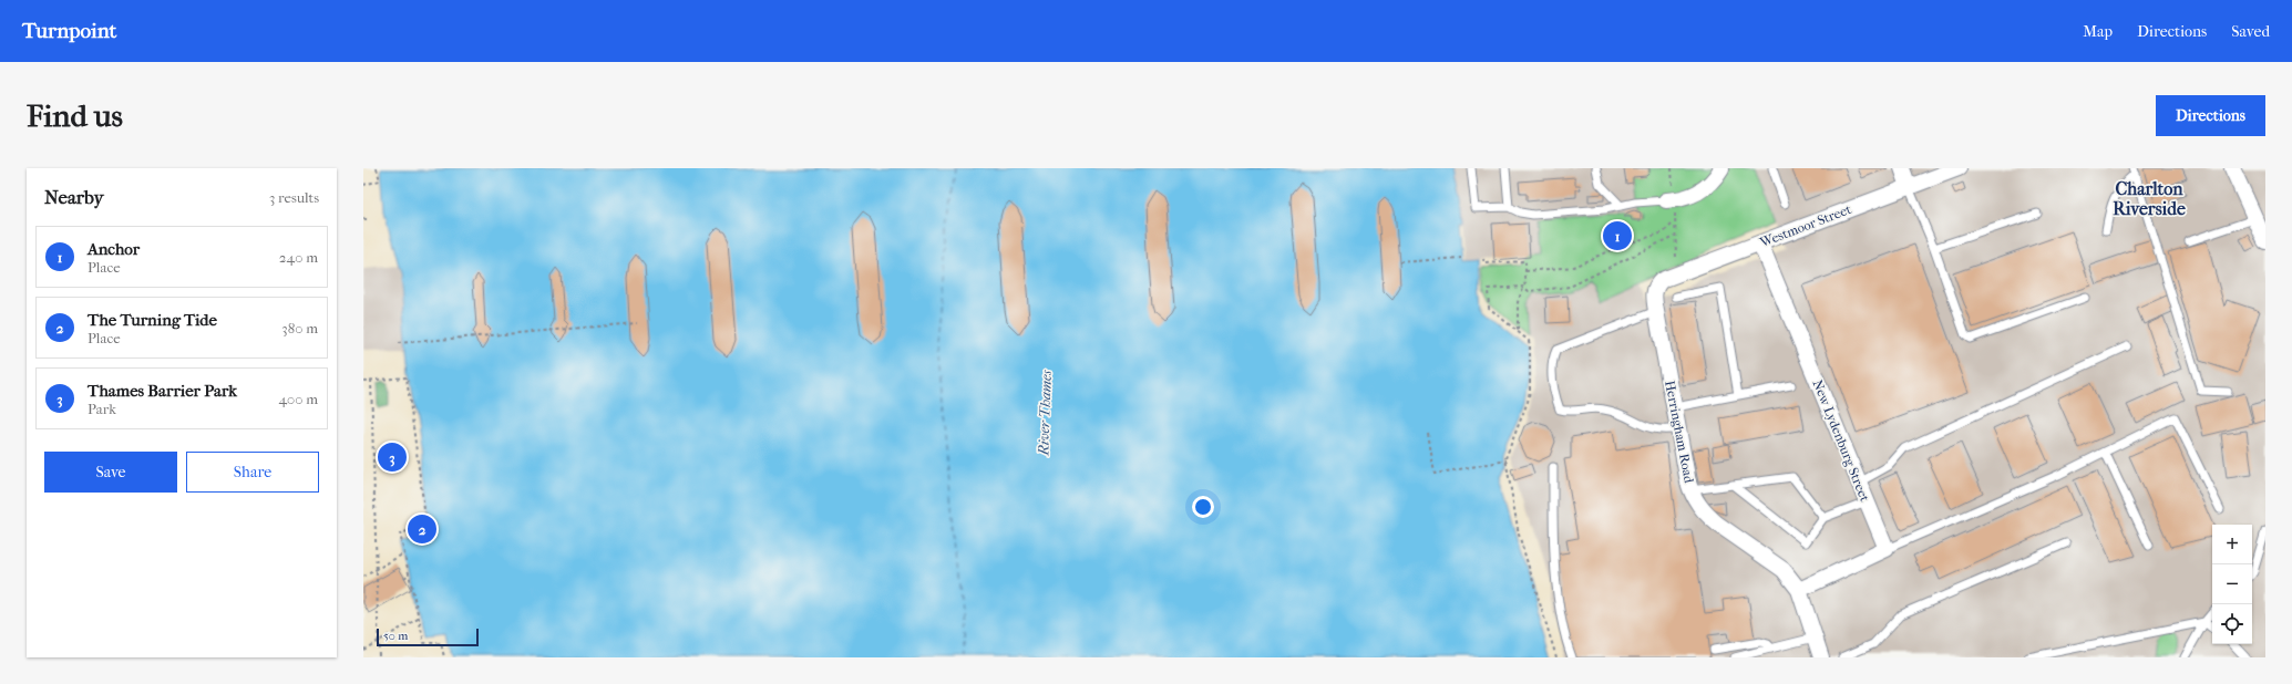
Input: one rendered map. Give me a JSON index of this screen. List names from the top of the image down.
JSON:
{
  "streets": {
    "street": ["Westmoor Street", "Herringham Road", "New Lydenburg Street"]
  },
  "crossings": [
    ["Westmoor Street", "Herringham Road"],
    ["Westmoor Street", "New Lydenburg Street"]
  ],
  "districts": ["Charlton Riverside"],
  "water": ["River Thames"],
  "scale_bar": "50 m",
  "page": {
    "header": "Turnpoint",
    "nav": ["Map", "Directions", "Saved"],
    "buttons": [
      "Directions",
      ["Save", "Share"]
    ],
    "title": "Find us",
    "heading": ["Nearby", "3 results"],
    "pins": ["1", "3", "2"],
    "list": [
      {
        "mark": "1",
        "name": "Anchor",
        "note": "Place",
        "value": "240 m"
      },
      {
        "mark": "2",
        "name": "The Turning Tide",
        "note": "Place",
        "value": "380 m"
      },
      {
        "mark": "3",
        "name": "Thames Barrier Park",
        "note": "Park",
        "value": "400 m"
      }
    ],
    "map_buttons": ["+", "−"],
    "scale": "50 m"
  }
}
